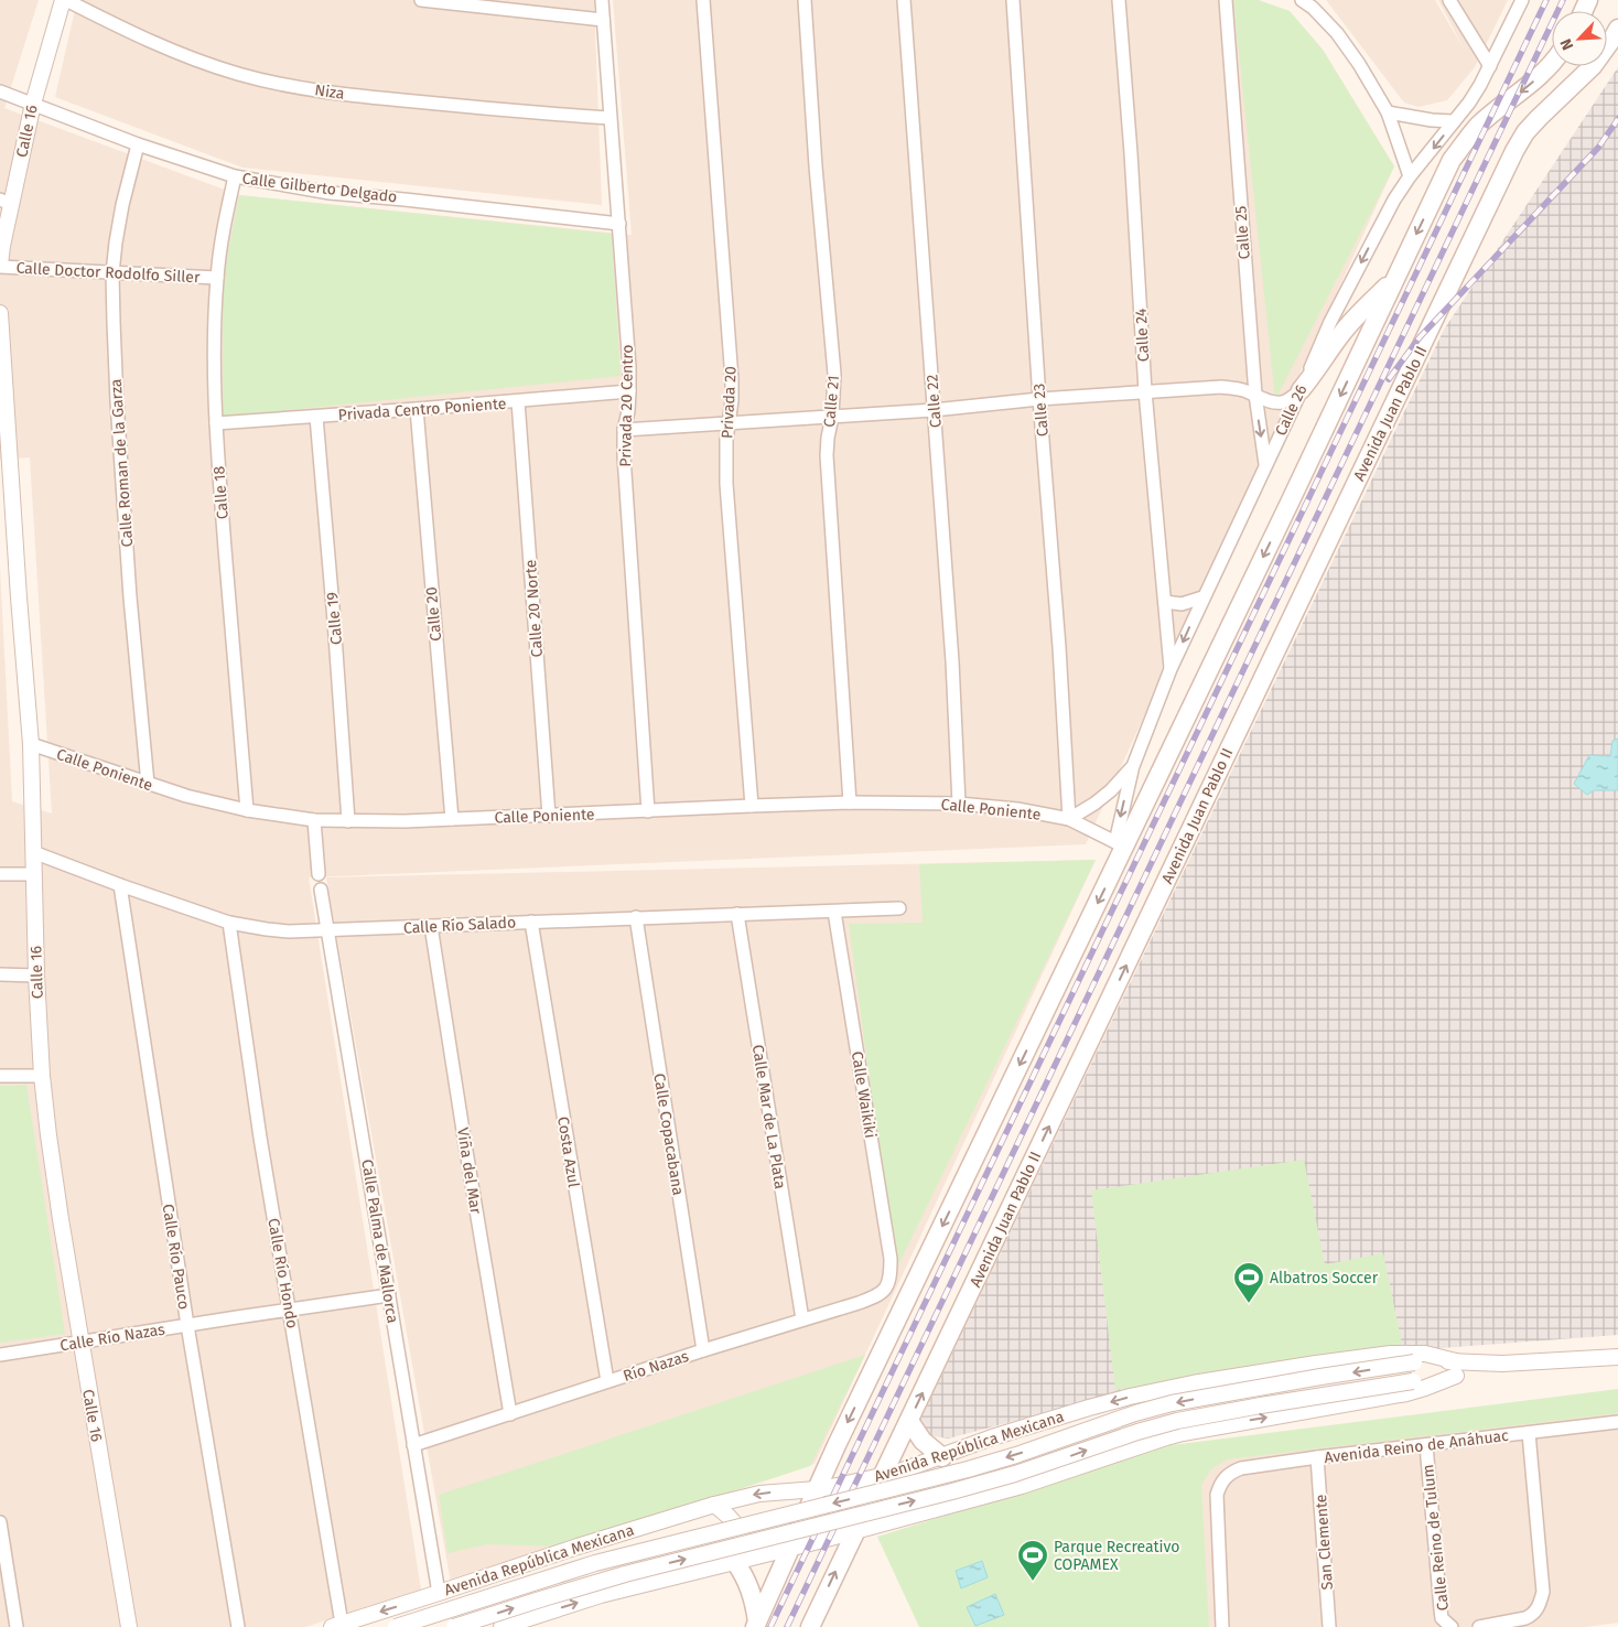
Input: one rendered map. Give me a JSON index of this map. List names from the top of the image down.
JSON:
{
  "streets": {
    "main road": ["Avenida Juan Pablo II"],
    "street": [
      "Niza",
      "Calle 16",
      "Calle Gilberto Delgado",
      "Calle 25",
      "Calle Doctor Rodolfo Siller",
      "Calle 24",
      "Calle 21",
      "Calle 22",
      "Privada 20",
      "Privada 20 Centro",
      "Privada Centro Poniente",
      "Calle 23",
      "Calle 26",
      "Calle Roman de la Garza",
      "Calle 18",
      "Calle 20 Norte",
      "Calle 20",
      "Calle 19",
      "Calle Poniente",
      "Calle Río Salado",
      "Calle Waikiki",
      "Calle Mar de La Plata",
      "Calle Copacabana",
      "Costa Azul",
      "Viña del Mar",
      "Calle Palma de Mallorca",
      "Calle Río Pauco",
      "Calle Río Hondo",
      "Calle Río Nazas",
      "Río Nazas",
      "Avenida República Mexicana",
      "Avenida Reino de Anáhuac",
      "Calle Reino de Tulum",
      "San Clemente"
    ]
  },
  "crossings": [
    ["Niza", "Calle 16"],
    ["Niza", "Privada 20 Centro"],
    ["Calle 16", "Calle Gilberto Delgado"],
    ["Calle 16", "Calle Doctor Rodolfo Siller"],
    ["Calle 16", "Calle Poniente"],
    ["Calle 16", "Calle Río Salado"],
    ["Calle 16", "Calle Río Nazas"],
    ["Calle Gilberto Delgado", "Privada 20 Centro"],
    ["Calle Gilberto Delgado", "Calle Roman de la Garza"],
    ["Calle Gilberto Delgado", "Calle 18"],
    ["Calle 25", "Calle 26"],
    ["Calle Doctor Rodolfo Siller", "Calle Roman de la Garza"],
    ["Calle Doctor Rodolfo Siller", "Calle 18"],
    ["Calle 24", "Calle 26"],
    ["Calle 21", "Calle Poniente"],
    ["Calle 22", "Calle Poniente"],
    ["Privada 20", "Calle Poniente"],
    ["Privada 20 Centro", "Privada Centro Poniente"],
    ["Privada 20 Centro", "Calle Poniente"],
    ["Privada Centro Poniente", "Calle 18"],
    ["Privada Centro Poniente", "Calle 20 Norte"],
    ["Privada Centro Poniente", "Calle 20"],
    ["Privada Centro Poniente", "Calle 19"],
    ["Calle 23", "Calle 26"],
    ["Calle 23", "Calle Poniente"],
    ["Calle 26", "Calle Poniente"],
    ["Avenida Juan Pablo II", "Avenida República Mexicana"],
    ["Calle Roman de la Garza", "Calle Poniente"],
    ["Calle 18", "Calle Poniente"],
    ["Calle 20 Norte", "Calle Poniente"],
    ["Calle 20", "Calle Poniente"],
    ["Calle 19", "Calle Poniente"],
    ["Calle Río Salado", "Calle Waikiki"],
    ["Calle Río Salado", "Calle Mar de La Plata"],
    ["Calle Río Salado", "Calle Copacabana"],
    ["Calle Río Salado", "Costa Azul"],
    ["Calle Río Salado", "Viña del Mar"],
    ["Calle Río Salado", "Calle Palma de Mallorca"],
    ["Calle Río Salado", "Calle Río Pauco"],
    ["Calle Río Salado", "Calle Río Hondo"],
    ["Calle Waikiki", "Río Nazas"],
    ["Calle Mar de La Plata", "Río Nazas"],
    ["Calle Copacabana", "Río Nazas"],
    ["Costa Azul", "Río Nazas"],
    ["Viña del Mar", "Río Nazas"],
    ["Calle Palma de Mallorca", "Calle Río Nazas"],
    ["Calle Palma de Mallorca", "Río Nazas"],
    ["Calle Palma de Mallorca", "Avenida República Mexicana"],
    ["Calle Río Pauco", "Calle Río Nazas"],
    ["Calle Río Hondo", "Calle Río Nazas"],
    ["Calle Río Hondo", "Avenida República Mexicana"],
    ["Avenida Reino de Anáhuac", "Calle Reino de Tulum"],
    ["Avenida Reino de Anáhuac", "San Clemente"]
  ],
  "one_way": ["Calle 26"],
  "places": {
    "sports": ["Albatros Soccer", "Parque Recreativo COPAMEX"]
  },
  "north": "bottom left"
}
